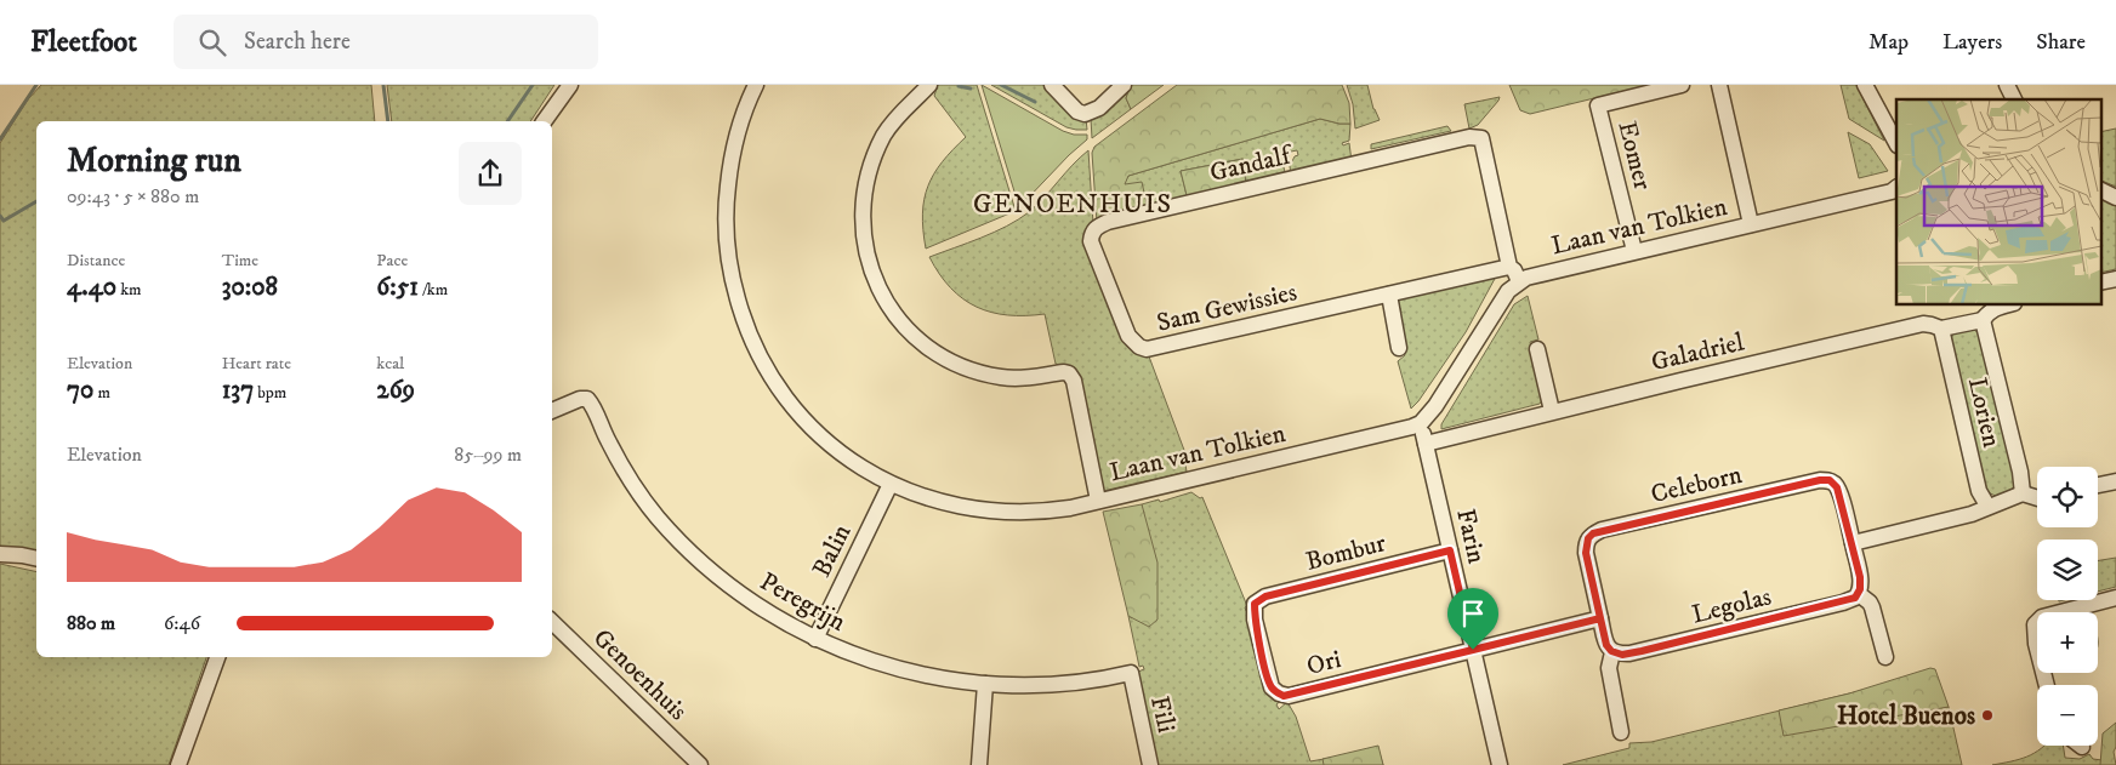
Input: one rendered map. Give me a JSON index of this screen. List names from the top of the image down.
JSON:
{
  "streets": {
    "street": [
      "Eomer",
      "Gandalf",
      "Laan van Tolkien",
      "Sam Gewissies",
      "Galadriel",
      "Lorien",
      "Celeborn",
      "Farin",
      "Balin",
      "Bombur",
      "Peregrijn",
      "Legolas",
      "Ori",
      "Genoenhuis",
      "Fili"
    ]
  },
  "crossings": [
    ["Eomer", "Laan van Tolkien"],
    ["Gandalf", "Sam Gewissies"],
    ["Laan van Tolkien", "Farin"],
    ["Laan van Tolkien", "Balin"],
    ["Galadriel", "Lorien"],
    ["Galadriel", "Farin"],
    ["Farin", "Bombur"],
    ["Farin", "Ori"],
    ["Balin", "Peregrijn"],
    ["Bombur", "Ori"],
    ["Peregrijn", "Fili"]
  ],
  "districts": ["GENOENHUIS"],
  "places": ["Hotel Buenos"],
  "page": {
    "header": "Fleetfoot",
    "search": "Search here",
    "nav": ["Map", "Layers", "Share"],
    "heading": ["Morning run", "09:43 · 5 × 880 m"],
    "stats": [
      ["Distance", "4.40 km"],
      ["Time", "30:08"],
      ["Pace", "6:51 /km"],
      ["Elevation", "70 m"],
      ["Heart rate", "137 bpm"],
      ["kcal", "269"]
    ],
    "chart": ["Elevation", "85–99 m"],
    "map_buttons": ["+", "−"],
    "list": [
      {
        "name": "880 m",
        "note": "6:46"
      }
    ]
  }
}
